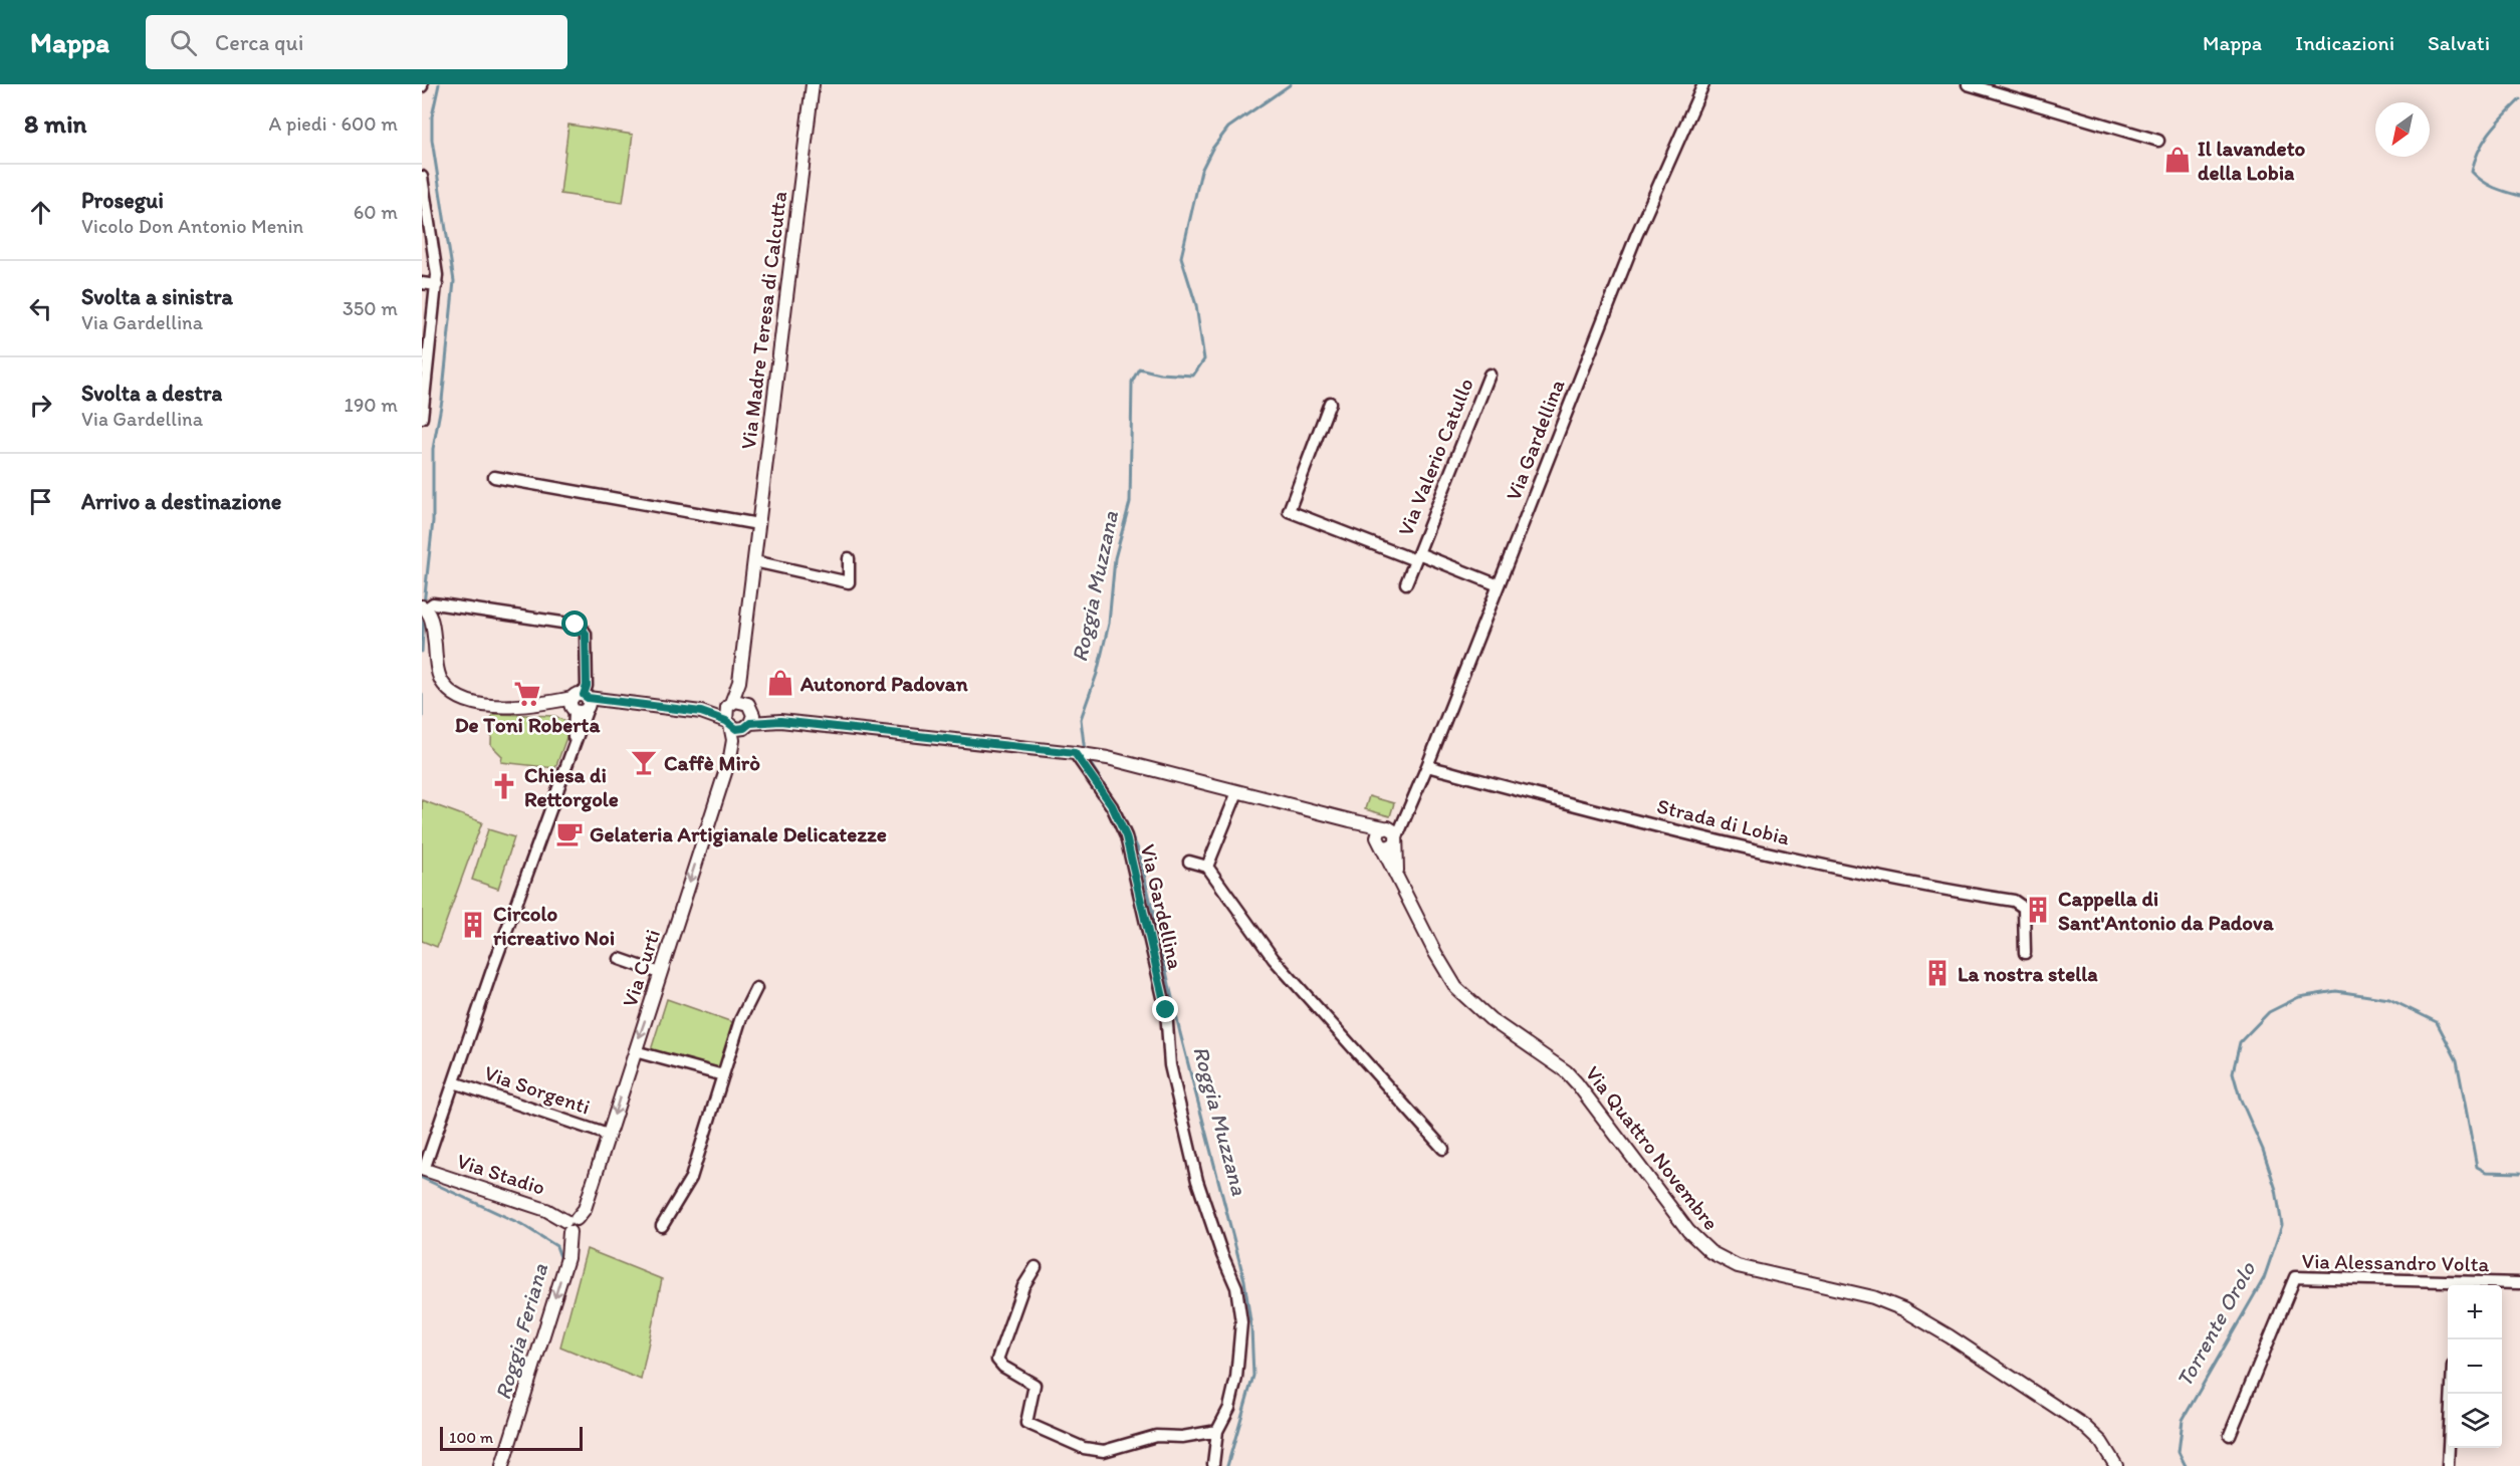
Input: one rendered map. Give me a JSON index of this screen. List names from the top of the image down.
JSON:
{
  "streets": {
    "street": [
      "Via Madre Teresa di Calcutta",
      "Via Gardellina",
      "Via Valerio Catullo",
      "Strada di Lobia",
      "Via Curti",
      "Via Sorgenti",
      "Via Quattro Novembre",
      "Via Stadio",
      "Via Alessandro Volta"
    ]
  },
  "crossings": [
    ["Via Madre Teresa di Calcutta", "Via Curti"],
    ["Via Gardellina", "Via Valerio Catullo"],
    ["Via Gardellina", "Strada di Lobia"],
    ["Via Gardellina", "Via Quattro Novembre"],
    ["Via Curti", "Via Sorgenti"],
    ["Via Curti", "Via Stadio"]
  ],
  "one_way": ["Via Curti"],
  "water": ["Roggia Muzzana", "Torrente Orolo", "Roggia Feriana"],
  "places": {
    "shop": ["Il lavandeto della Lobia", "Autonord Padovan"],
    "supermarket": ["De Toni Roberta"],
    "bar": ["Caffè Mirò"],
    "church": ["Chiesa di Rettorgole"],
    "cafe": ["Gelateria Artigianale Delicatezze"],
    "building": ["Cappella di Sant'Antonio da Padova", "Circolo ricreativo Noi", "La nostra stella"]
  },
  "scale_bar": "100 m",
  "north": "bottom left",
  "page": {
    "header": "Mappa",
    "search": "Cerca qui",
    "nav": ["Mappa", "Indicazioni", "Salvati"],
    "heading": ["8 min", "A piedi · 600 m"],
    "list": [
      ["Prosegui", "Vicolo Don Antonio Menin", "60 m"],
      ["Svolta a sinistra", "Via Gardellina", "350 m"],
      ["Svolta a destra", "Via Gardellina", "190 m"],
      "Arrivo a destinazione"
    ],
    "map_buttons": ["+", "−"],
    "scale": "100 m"
  }
}
